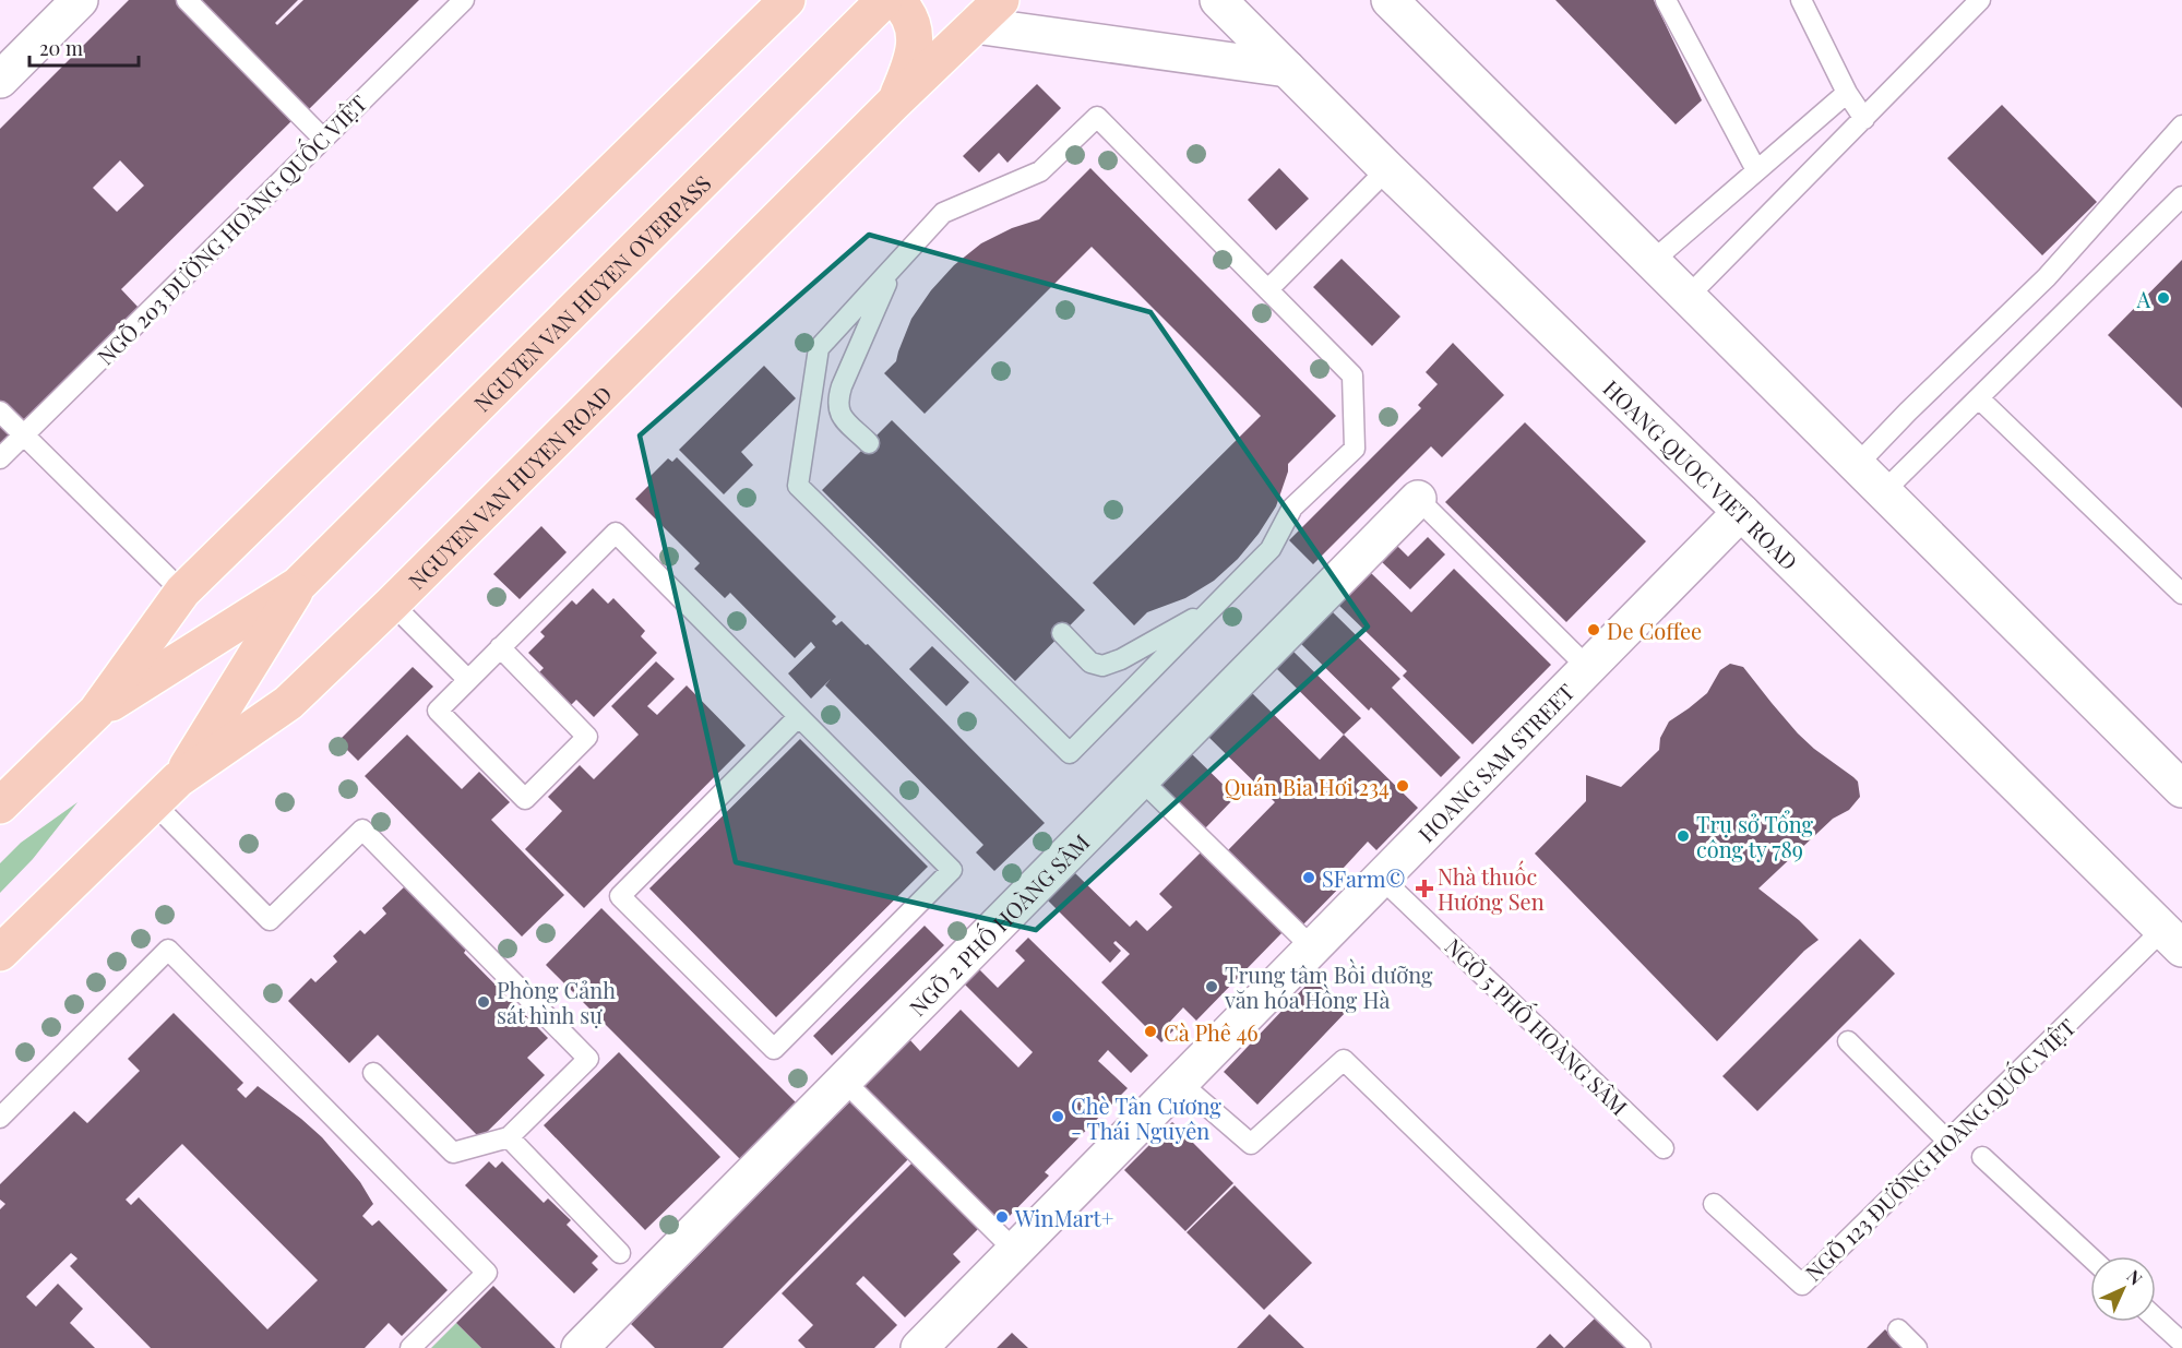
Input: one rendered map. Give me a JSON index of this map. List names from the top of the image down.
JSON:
{
  "streets": {
    "main road": [
      "NGUYEN VAN HUYEN OVERPASS",
      "HOANG QUOC VIET ROAD",
      "NGUYEN VAN HUYEN ROAD",
      "HOANG SAM STREET",
      "NGÕ 2 PHỐ HOÀNG SÂM"
    ],
    "lane": ["NGÕ 203 ĐƯỜNG HOÀNG QUỐC VIỆT", "NGÕ 5 PHỐ HOÀNG SÂM", "NGÕ 123 ĐƯỜNG HOÀNG QUỐC VIỆT"]
  },
  "crossings": [
    ["HOANG QUOC VIET ROAD", "HOANG SAM STREET"],
    ["HOANG QUOC VIET ROAD", "NGÕ 123 ĐƯỜNG HOÀNG QUỐC VIỆT"],
    ["HOANG SAM STREET", "NGÕ 5 PHỐ HOÀNG SÂM"]
  ],
  "places": {
    "other": [
      "A",
      "De Coffee",
      "Quán Bia Hơi 234",
      "Trụ sở Tổng công ty 789",
      "SFarm©",
      "Trung tâm Bồi dưỡng văn hóa Hồng Hà",
      "Phòng Cảnh sát hình sự",
      "Cà Phê 46",
      "Chè Tân Cương - Thái Nguyên",
      "WinMart+"
    ],
    "health": ["Nhà thuốc Hương Sen"]
  },
  "scale_bar": "20 m",
  "north": "top right"
}
